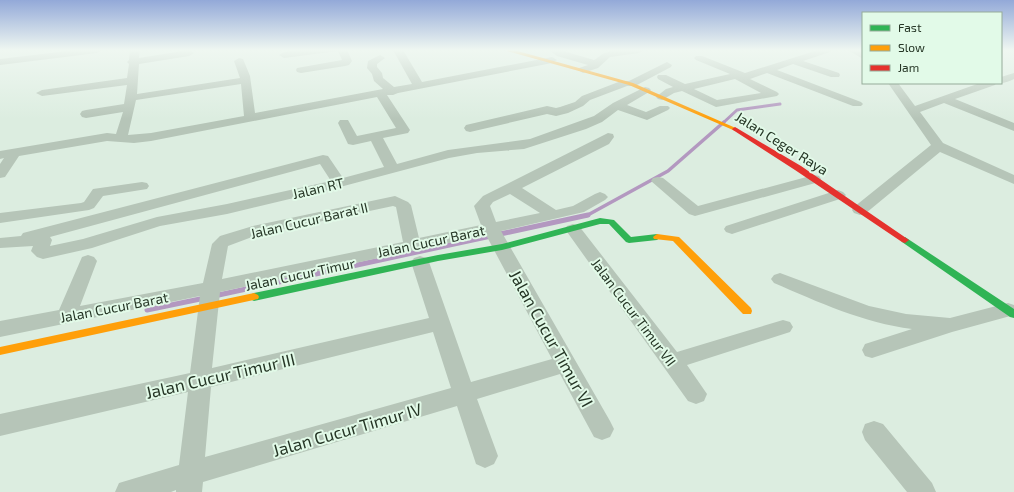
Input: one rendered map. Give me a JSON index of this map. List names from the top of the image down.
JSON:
{
  "streets": {
    "main road": ["Jalan Ceger Raya"],
    "street": [
      "Jalan RT",
      "Jalan Cucur Barat II",
      "Jalan Cucur Barat",
      "Jalan Cucur Timur VII",
      "Jalan Cucur Timur VI",
      "Jalan Cucur Timur III",
      "Jalan Cucur Timur IV"
    ]
  },
  "crossings": [
    ["Jalan Ceger Raya", "Jalan RT"],
    ["Jalan Cucur Barat II", "Jalan Cucur Barat"],
    ["Jalan Cucur Barat", "Jalan Cucur Timur VI"],
    ["Jalan Cucur Timur VI", "Jalan Cucur Timur IV"]
  ],
  "legend": ["Fast", "Slow", "Jam"]
}
